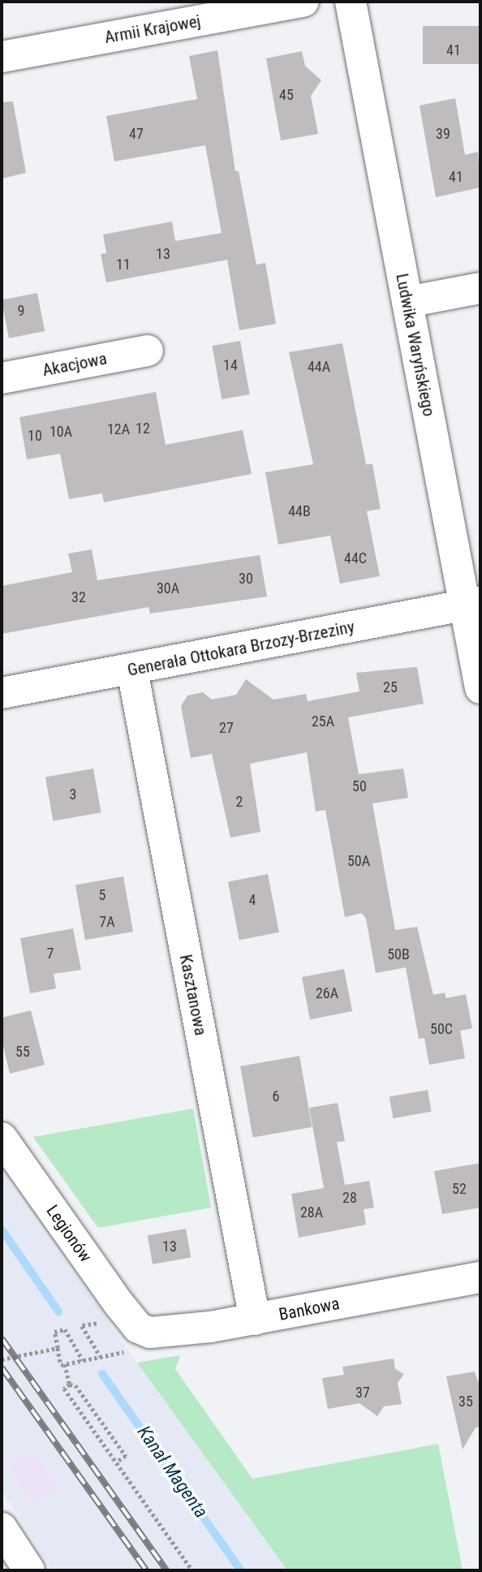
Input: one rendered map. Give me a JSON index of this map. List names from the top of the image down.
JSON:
{
  "streets": {
    "street": [
      "Armii Krajowej",
      "Ludwika Waryńskiego",
      "Akacjowa",
      "Generała Ottokara Brzozy-Brzeziny",
      "Kasztanowa",
      "Legionów",
      "Bankowa"
    ]
  },
  "crossings": [
    ["Ludwika Waryńskiego", "Generała Ottokara Brzozy-Brzeziny"],
    ["Generała Ottokara Brzozy-Brzeziny", "Kasztanowa"],
    ["Kasztanowa", "Bankowa"],
    ["Legionów", "Bankowa"]
  ],
  "water": ["Kanał Magenta"],
  "house_numbers": [
    "41",
    "45",
    "47",
    "39",
    "41",
    "13",
    "11",
    "9",
    "14",
    "44A",
    "12",
    "12A",
    "10A",
    "10",
    "44B",
    "44C",
    "30",
    "30A",
    "32",
    "25",
    "25A",
    "27",
    "50",
    "3",
    "2",
    "50A",
    "5",
    "4",
    "7A",
    "7",
    "50B",
    "26A",
    "50C",
    "55",
    "6",
    "52",
    "28",
    "28A",
    "13",
    "37",
    "35"
  ]
}
